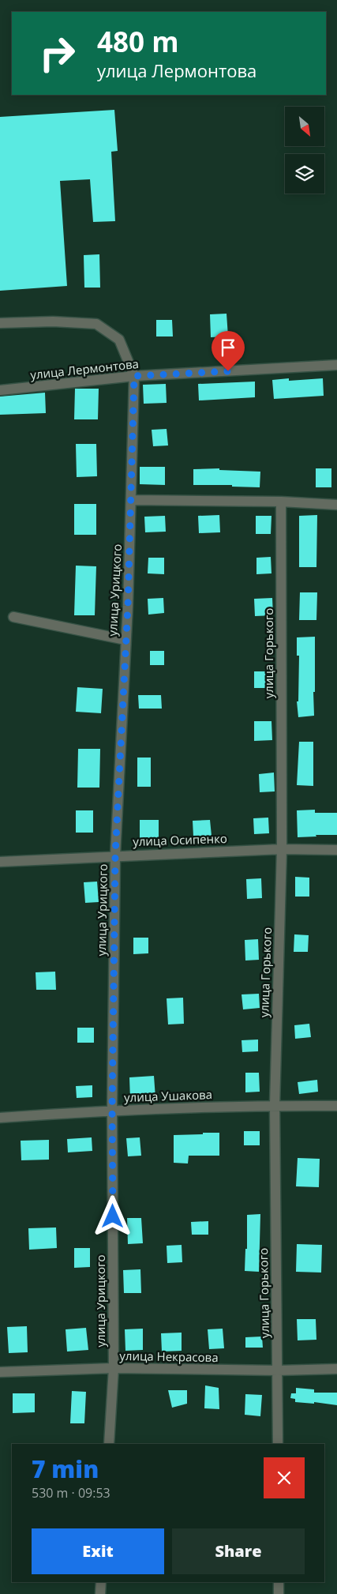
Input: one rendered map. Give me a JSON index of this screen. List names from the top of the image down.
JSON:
{
  "streets": {
    "street": [
      "улица Лермонтова",
      "улица Урицкого",
      "улица Горького",
      "улица Осипенко",
      "улица Ушакова",
      "улица Некрасова"
    ]
  },
  "crossings": [
    ["улица Лермонтова", "улица Урицкого"],
    ["улица Урицкого", "улица Осипенко"],
    ["улица Урицкого", "улица Ушакова"],
    ["улица Урицкого", "улица Некрасова"],
    ["улица Горького", "улица Осипенко"],
    ["улица Горького", "улица Ушакова"],
    ["улица Горького", "улица Некрасова"]
  ],
  "north": "bottom right",
  "page": {
    "turn": ["480 m", "улица Лермонтова"],
    "heading": ["7 min", "530 m · 09:53"],
    "buttons": ["Exit", "Share"]
  }
}
